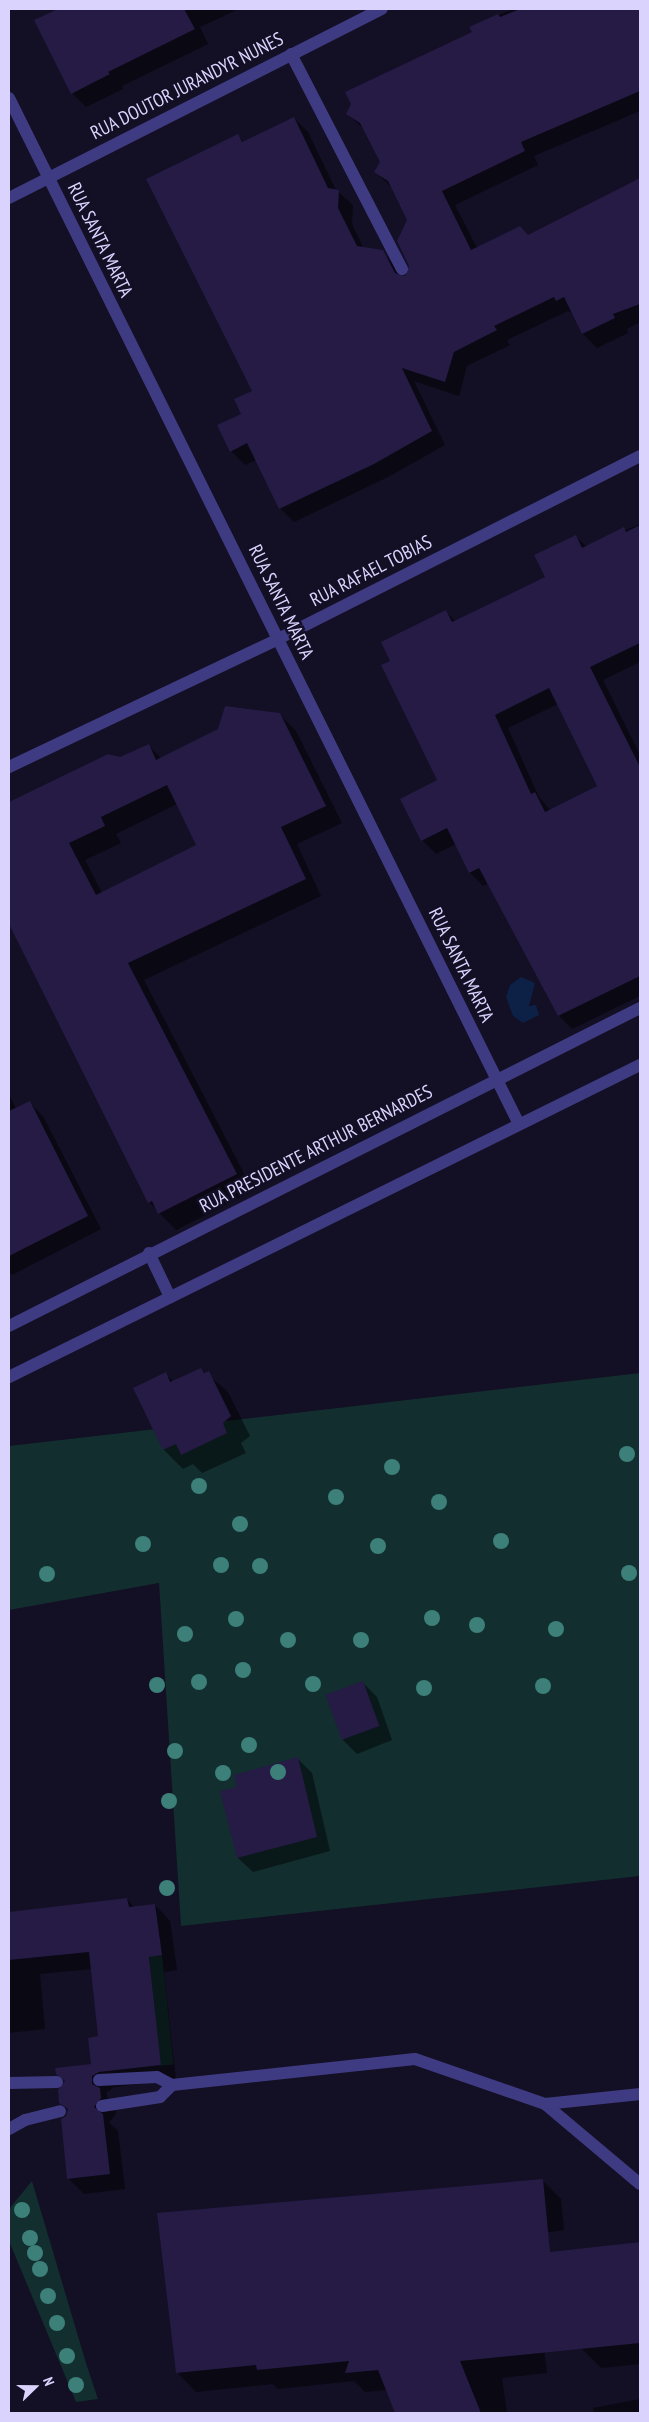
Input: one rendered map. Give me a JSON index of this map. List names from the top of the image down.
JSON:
{
  "streets": {
    "street": [
      "RUA DOUTOR JURANDYR NUNES",
      "RUA SANTA MARTA",
      "RUA RAFAEL TOBIAS",
      "RUA PRESIDENTE ARTHUR BERNARDES"
    ]
  },
  "crossings": [
    ["RUA DOUTOR JURANDYR NUNES", "RUA SANTA MARTA"],
    ["RUA SANTA MARTA", "RUA RAFAEL TOBIAS"],
    ["RUA SANTA MARTA", "RUA PRESIDENTE ARTHUR BERNARDES"]
  ],
  "north": "right"
}
